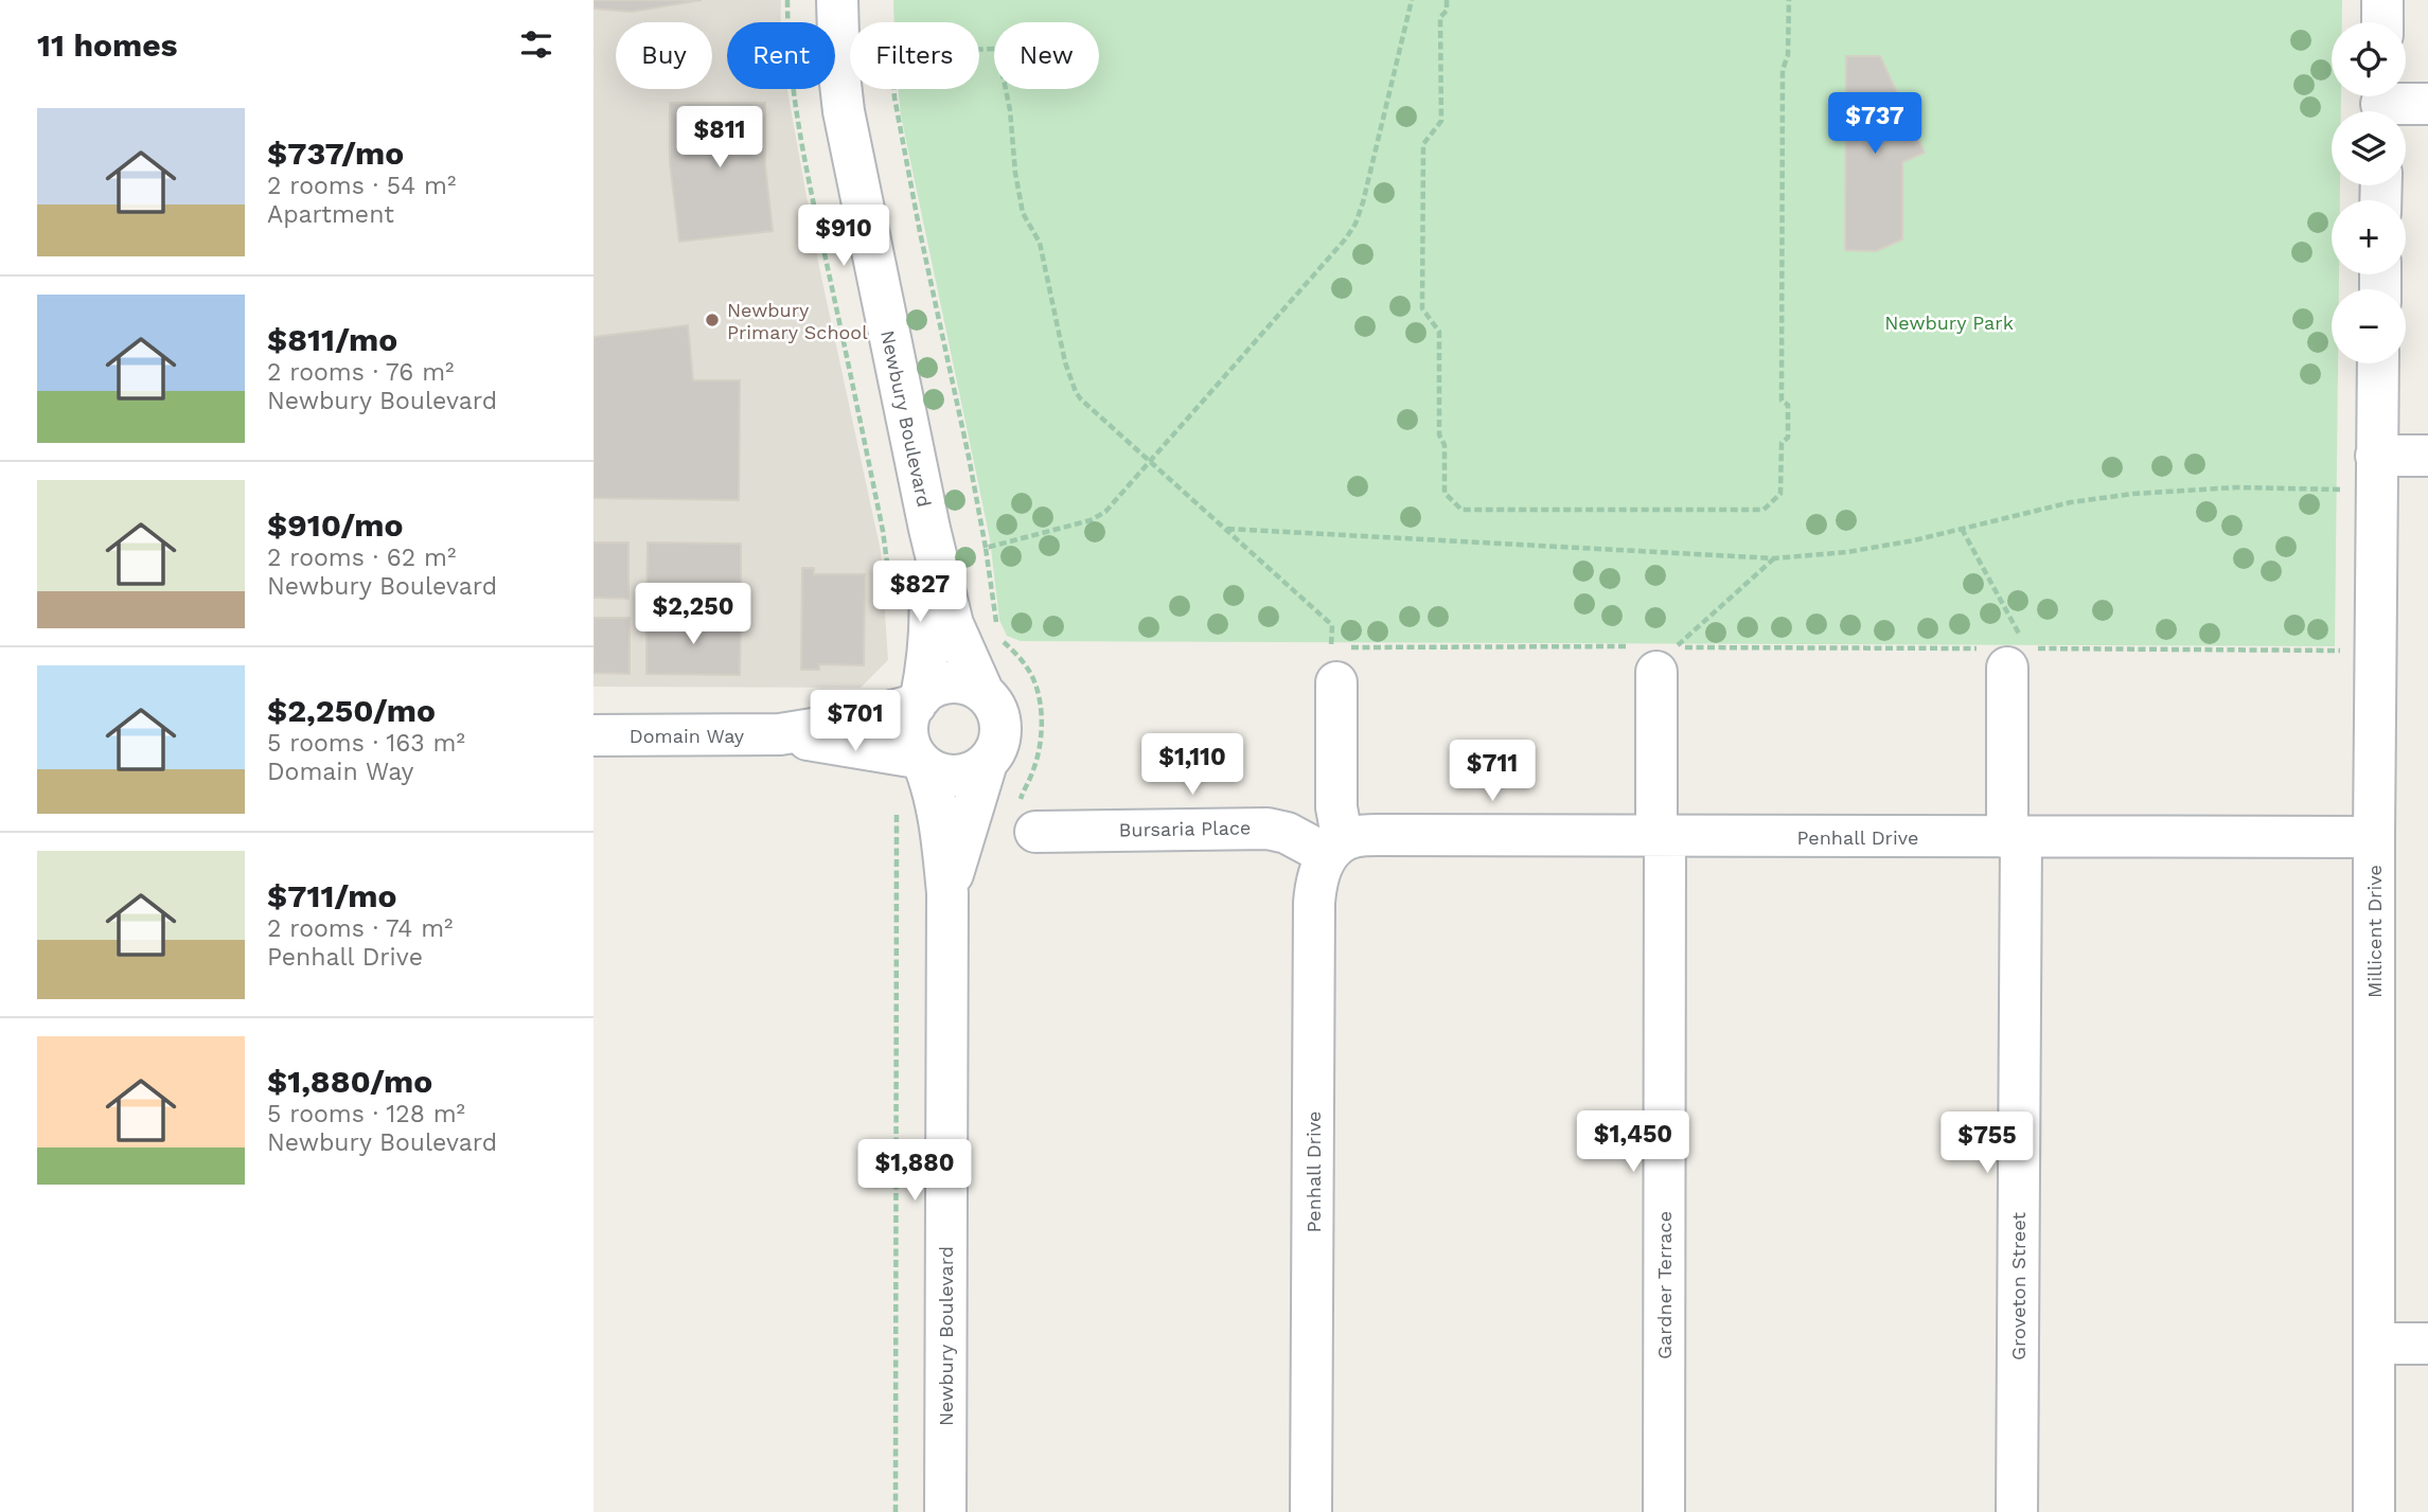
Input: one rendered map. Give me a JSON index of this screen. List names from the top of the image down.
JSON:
{
  "streets": {
    "street": [
      "Newbury Boulevard",
      "Domain Way",
      "Bursaria Place",
      "Penhall Drive",
      "Millicent Drive",
      "Gardner Terrace",
      "Groveton Street"
    ]
  },
  "crossings": [
    ["Newbury Boulevard", "Domain Way"],
    ["Bursaria Place", "Penhall Drive"],
    ["Penhall Drive", "Millicent Drive"],
    ["Penhall Drive", "Gardner Terrace"],
    ["Penhall Drive", "Groveton Street"]
  ],
  "parks": ["Newbury Park"],
  "places": ["Newbury Primary School"],
  "page": {
    "heading": "11 homes",
    "map_buttons": ["+", "−"],
    "chip": [
      "Buy",
      "Rent",
      "Filters",
      "New"
    ],
    "list": [
      {
        "name": "$737/mo",
        "note": "2 rooms · 54 m² · Apartment"
      },
      {
        "name": "$811/mo",
        "note": "2 rooms · 76 m² · Newbury Boulevard"
      },
      {
        "name": "$910/mo",
        "note": "2 rooms · 62 m² · Newbury Boulevard"
      },
      {
        "name": "$2,250/mo",
        "note": "5 rooms · 163 m² · Domain Way"
      },
      {
        "name": "$711/mo",
        "note": "2 rooms · 74 m² · Penhall Drive"
      },
      {
        "name": "$1,880/mo",
        "note": "5 rooms · 128 m² · Newbury Boulevard"
      }
    ],
    "price": [
      "$737",
      "$811",
      "$910",
      "$827",
      "$2,250",
      "$701",
      "$1,110",
      "$711",
      "$1,450",
      "$755",
      "$1,880"
    ]
  }
}
